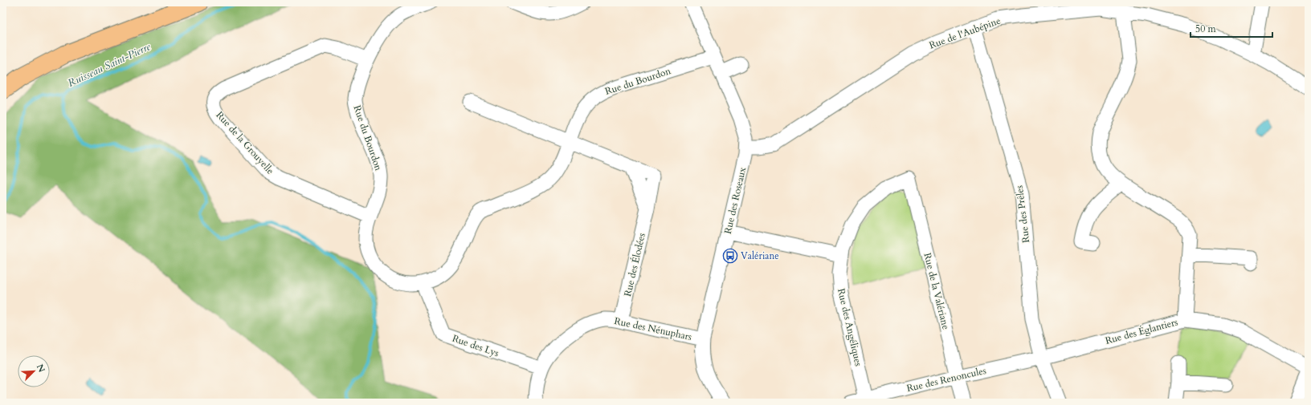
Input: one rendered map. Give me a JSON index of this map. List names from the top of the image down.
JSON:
{
  "streets": {
    "street": [
      "Rue de l'Aubépine",
      "Rue du Bourdon",
      "Rue de la Grouyelle",
      "Rue des Roseaux",
      "Rue des Prêles",
      "Rue des Élodées",
      "Rue de la Valériane",
      "Rue des Angéliques",
      "Rue des Nénuphars",
      "Rue des Églantiers",
      "Rue des Lys",
      "Rue des Renoncules"
    ]
  },
  "crossings": [
    ["Rue de l'Aubépine", "Rue des Roseaux"],
    ["Rue de l'Aubépine", "Rue des Prêles"],
    ["Rue du Bourdon", "Rue de la Grouyelle"],
    ["Rue du Bourdon", "Rue des Roseaux"],
    ["Rue du Bourdon", "Rue des Élodées"],
    ["Rue du Bourdon", "Rue des Lys"],
    ["Rue des Roseaux", "Rue des Nénuphars"],
    ["Rue des Prêles", "Rue des Églantiers"],
    ["Rue des Prêles", "Rue des Renoncules"],
    ["Rue des Élodées", "Rue des Nénuphars"],
    ["Rue de la Valériane", "Rue des Angéliques"],
    ["Rue de la Valériane", "Rue des Renoncules"],
    ["Rue des Angéliques", "Rue des Renoncules"],
    ["Rue des Nénuphars", "Rue des Lys"],
    ["Rue des Églantiers", "Rue des Renoncules"]
  ],
  "water": ["Ruisseau Saint-Pierre"],
  "places": {
    "bus stop": ["Valériane"]
  },
  "scale_bar": "50 m",
  "north": "top right"
}
